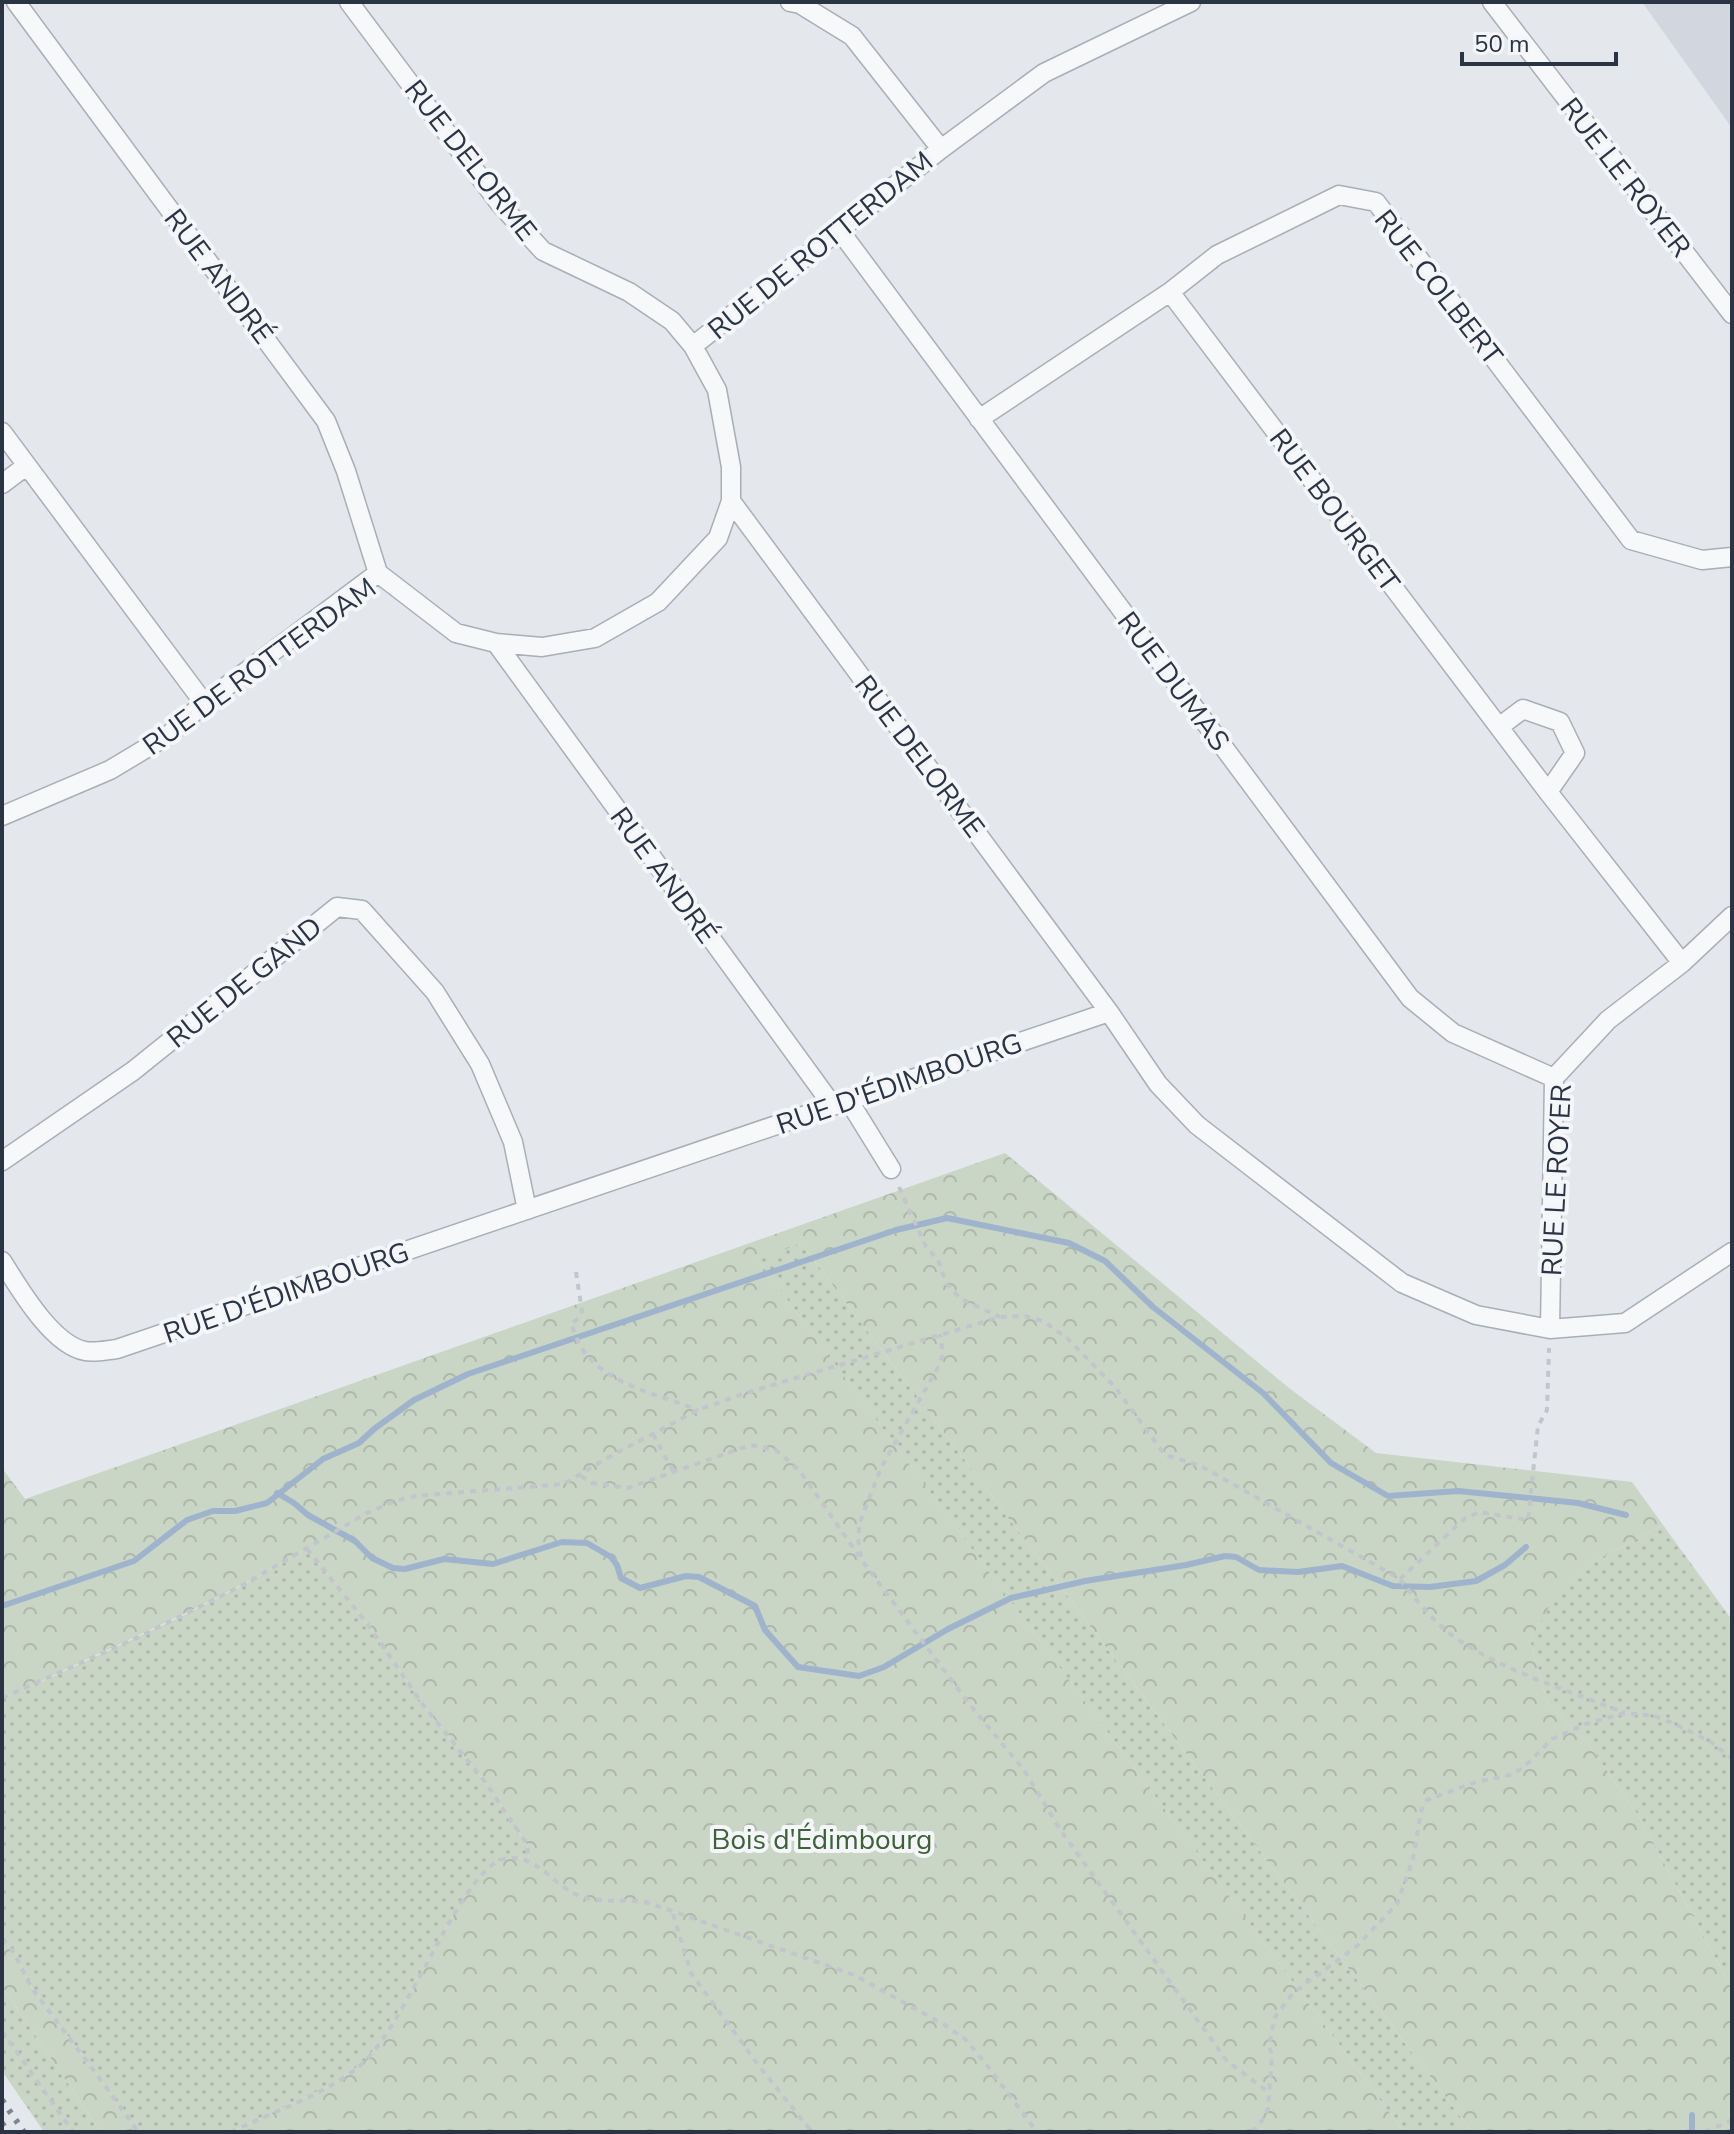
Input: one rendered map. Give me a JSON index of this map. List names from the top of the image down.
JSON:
{
  "streets": {
    "street": [
      "RUE DELORME",
      "RUE LE ROYER",
      "RUE DE ROTTERDAM",
      "RUE ANDRÉ",
      "RUE COLBERT",
      "RUE BOURGET",
      "RUE DUMAS",
      "RUE DE GAND",
      "RUE D'ÉDIMBOURG"
    ]
  },
  "crossings": [
    ["RUE DELORME", "RUE DE ROTTERDAM"],
    ["RUE DELORME", "RUE D'ÉDIMBOURG"],
    ["RUE LE ROYER", "RUE BOURGET"],
    ["RUE LE ROYER", "RUE DUMAS"],
    ["RUE DE ROTTERDAM", "RUE ANDRÉ"],
    ["RUE DE ROTTERDAM", "RUE DUMAS"],
    ["RUE ANDRÉ", "RUE D'ÉDIMBOURG"],
    ["RUE COLBERT", "RUE BOURGET"],
    ["RUE COLBERT", "RUE DUMAS"],
    ["RUE DE GAND", "RUE D'ÉDIMBOURG"]
  ],
  "parks": ["Bois d'Édimbourg"],
  "scale_bar": "50 m"
}
